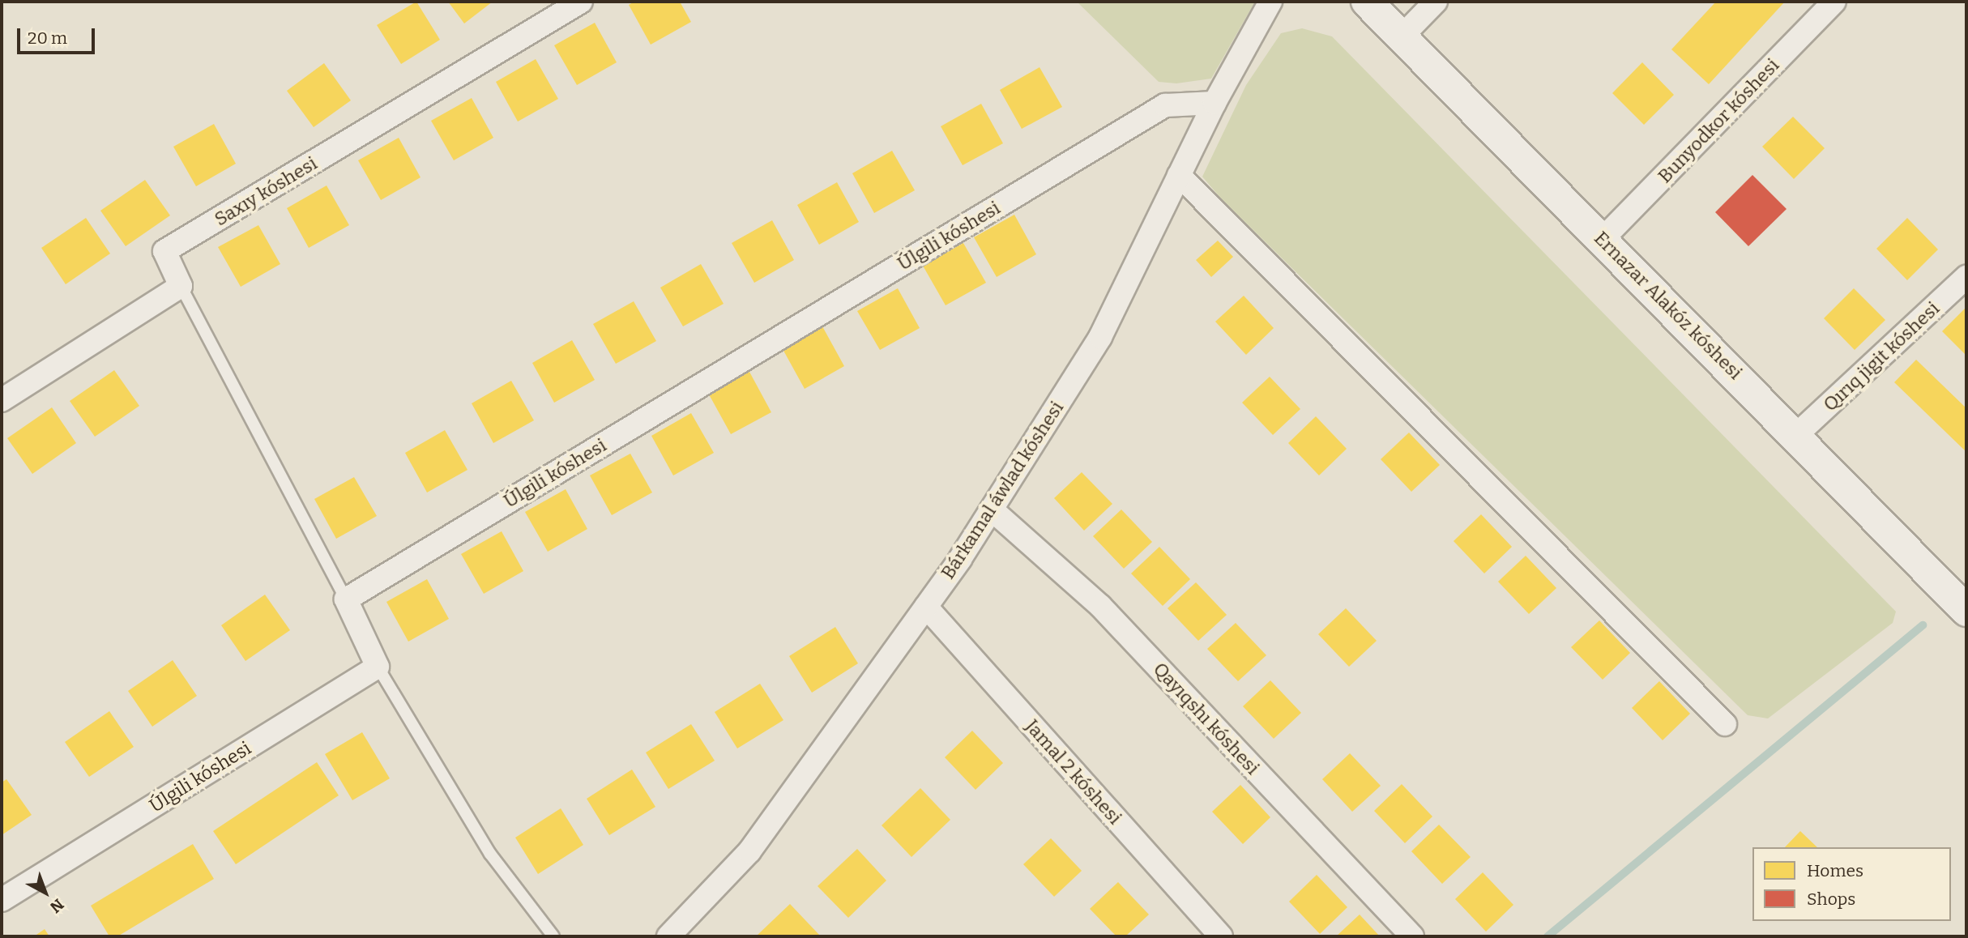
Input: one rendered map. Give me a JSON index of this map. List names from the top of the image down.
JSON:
{
  "streets": {
    "main road": ["Ernazar Alakóz kóshesi"],
    "street": [
      "Bunyodkor kóshesi",
      "Saxıy kóshesi",
      "Úlgili kóshesi",
      "Qırıq jigit kóshesi",
      "Bárkamal áwlad kóshesi",
      "Qayıqshı kóshesi",
      "Jamal 2 kóshesi"
    ]
  },
  "crossings": [
    ["Bunyodkor kóshesi", "Ernazar Alakóz kóshesi"],
    ["Úlgili kóshesi", "Bárkamal áwlad kóshesi"],
    ["Ernazar Alakóz kóshesi", "Qırıq jigit kóshesi"],
    ["Bárkamal áwlad kóshesi", "Qayıqshı kóshesi"],
    ["Bárkamal áwlad kóshesi", "Jamal 2 kóshesi"]
  ],
  "legend": ["Homes", "Shops"],
  "scale_bar": "20 m",
  "north": "bottom right"
}
